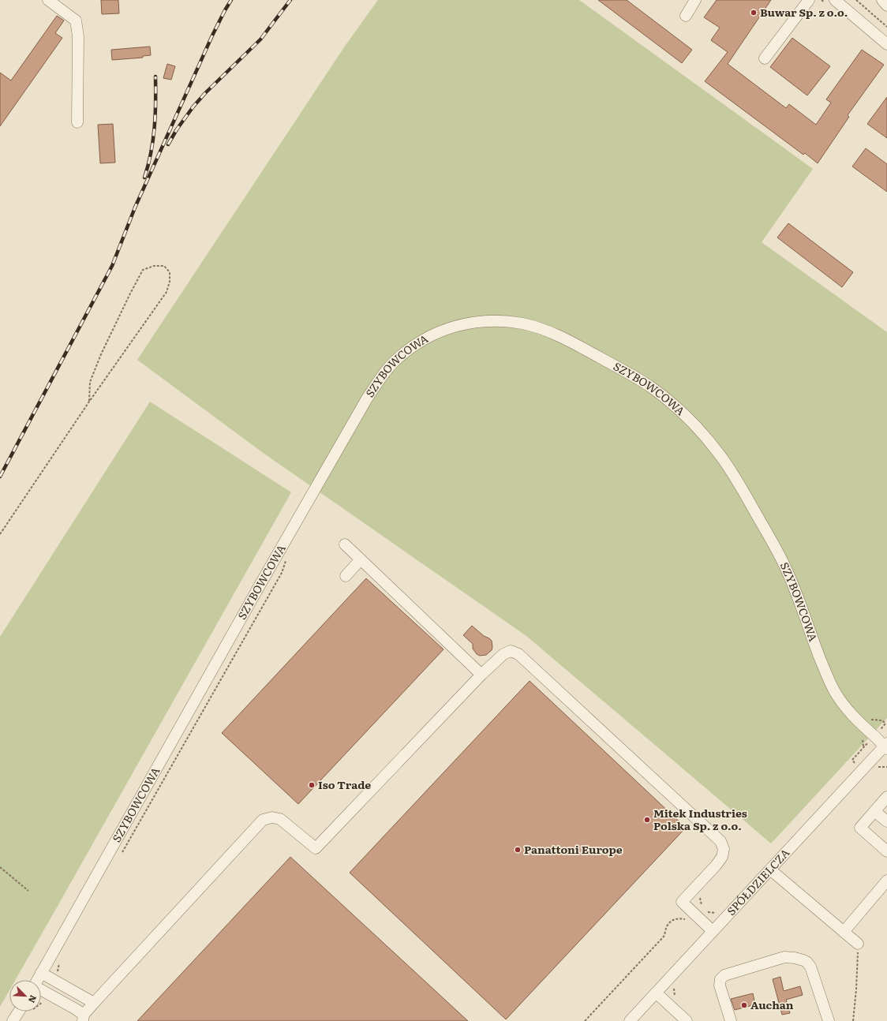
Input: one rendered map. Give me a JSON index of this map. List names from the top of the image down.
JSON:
{
  "streets": {
    "street": ["SZYBOWCOWA", "SPÓŁDZIELCZA"]
  },
  "crossings": [
    ["SZYBOWCOWA", "SPÓŁDZIELCZA"]
  ],
  "places": [
    "Buwar Sp. z o.o.",
    "Iso Trade",
    "Mitek Industries Polska Sp. z o.o.",
    "Panattoni Europe",
    "Auchan"
  ],
  "north": "bottom right"
}
